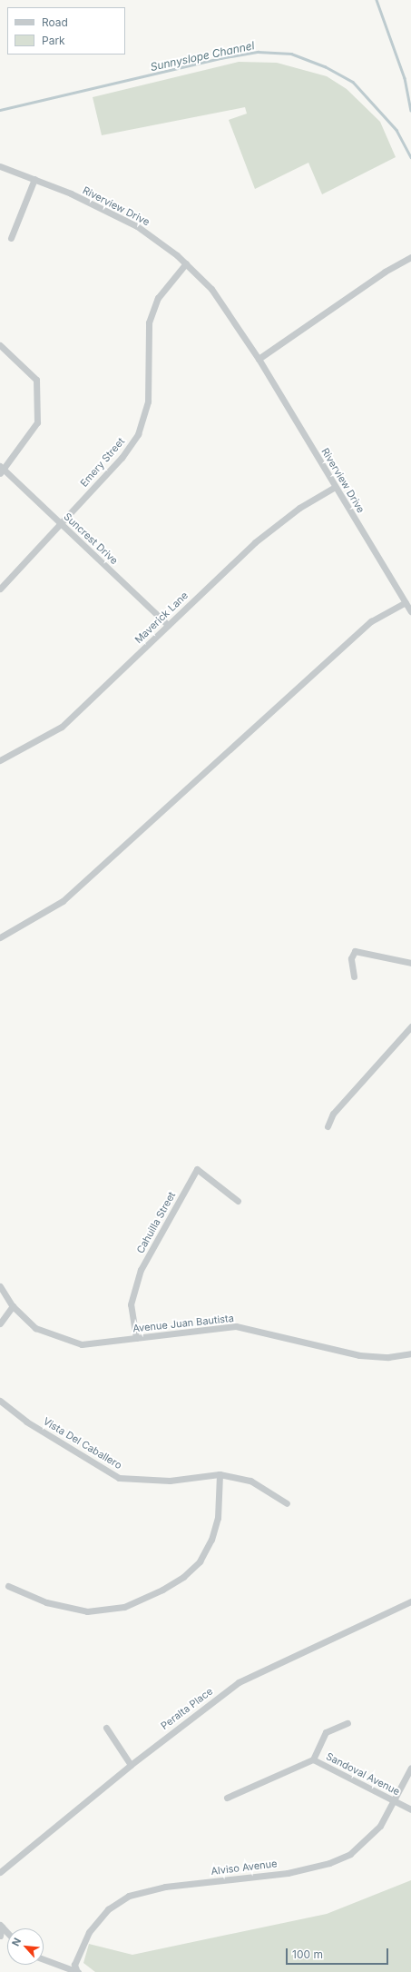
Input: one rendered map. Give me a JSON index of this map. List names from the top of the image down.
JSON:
{
  "streets": {
    "street": [
      "Riverview Drive",
      "Emery Street",
      "Suncrest Drive",
      "Maverick Lane",
      "Cahuilla Street",
      "Avenue Juan Bautista",
      "Vista Del Caballero",
      "Peralta Place",
      "Sandoval Avenue",
      "Alviso Avenue"
    ]
  },
  "crossings": [
    ["Riverview Drive", "Emery Street"],
    ["Riverview Drive", "Maverick Lane"],
    ["Emery Street", "Suncrest Drive"],
    ["Suncrest Drive", "Maverick Lane"],
    ["Cahuilla Street", "Avenue Juan Bautista"],
    ["Sandoval Avenue", "Alviso Avenue"]
  ],
  "water": ["Sunnyslope Channel"],
  "legend": ["Road", "Park"],
  "scale_bar": "100 m",
  "north": "top left"
}
